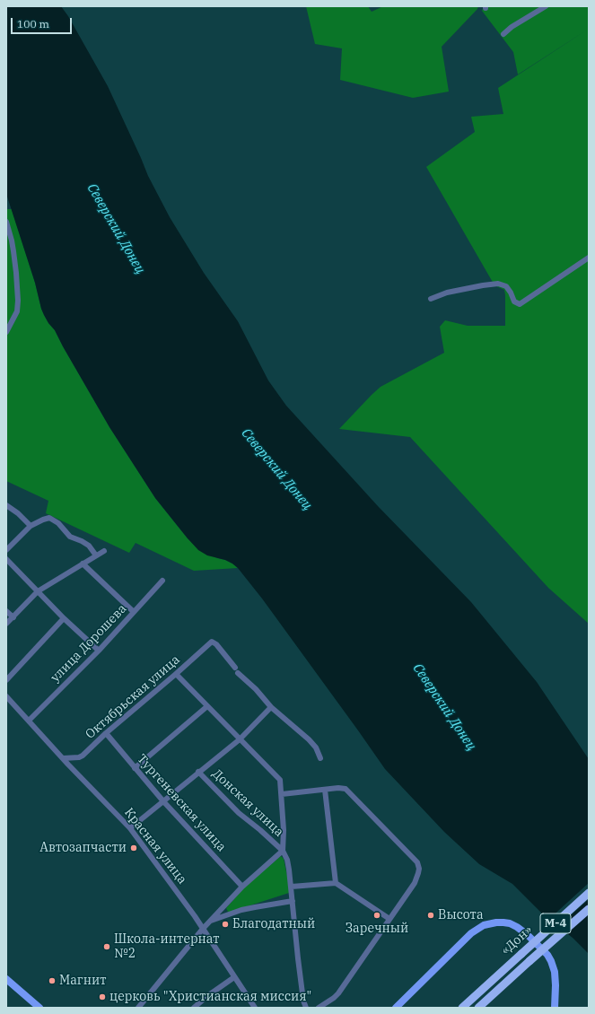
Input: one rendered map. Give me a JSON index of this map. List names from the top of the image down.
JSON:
{
  "streets": {
    "highway": ["М-4", "«Дон»"],
    "street": [
      "улица Дорошева",
      "Октябрьская улица",
      "Тургеневская улица",
      "Донская улица",
      "Красная улица"
    ]
  },
  "crossings": [
    ["улица Дорошева", "Красная улица"],
    ["Октябрьская улица", "Тургеневская улица"],
    ["Октябрьская улица", "Красная улица"]
  ],
  "water": ["Северский Донец"],
  "places": [
    "Автозапчасти",
    "Заречный",
    "Высота",
    "Благодатный",
    "Школа-интернат №2",
    "Магнит",
    "церковь \"Христианская миссия\""
  ],
  "scale_bar": "100 m"
}
